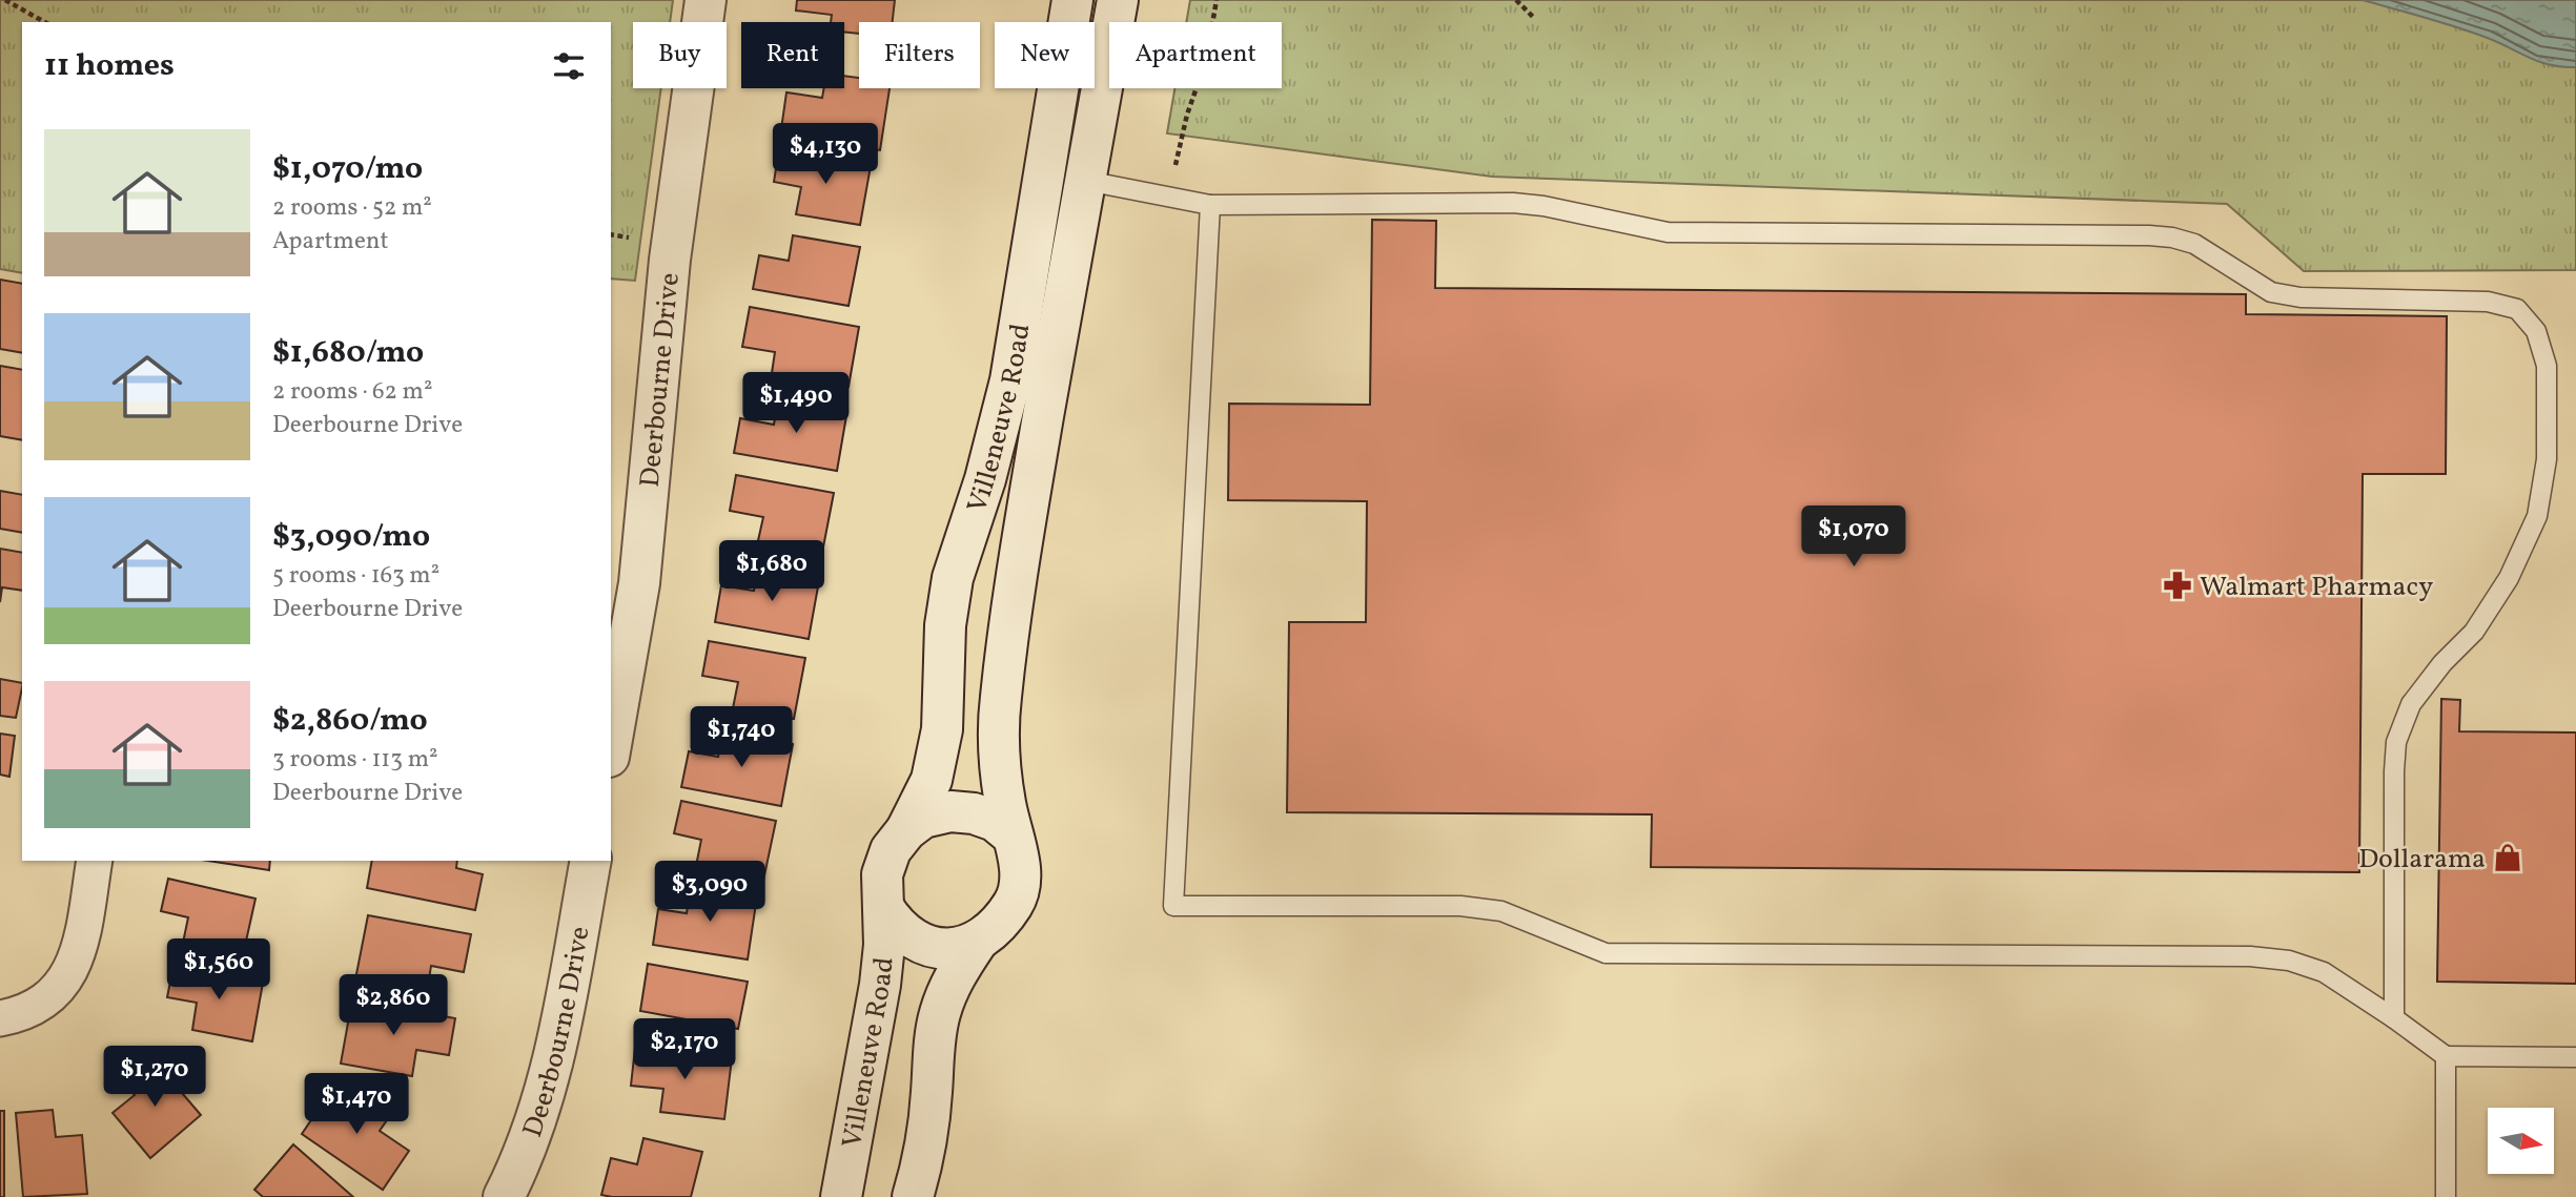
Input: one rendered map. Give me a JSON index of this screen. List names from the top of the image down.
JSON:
{
  "streets": {
    "main road": ["Deerbourne Drive", "Villeneuve Road"]
  },
  "places": {
    "pharmacy": ["Walmart Pharmacy"],
    "shop": ["Dollarama"]
  },
  "north": "right",
  "page": {
    "chip": [
      "Buy",
      "Rent",
      "Filters",
      "New",
      "Apartment"
    ],
    "heading": "11 homes",
    "list": [
      {
        "name": "$1,070/mo",
        "note": "2 rooms · 52 m² · Apartment"
      },
      {
        "name": "$1,680/mo",
        "note": "2 rooms · 62 m² · Deerbourne Drive"
      },
      {
        "name": "$3,090/mo",
        "note": "5 rooms · 163 m² · Deerbourne Drive"
      },
      {
        "name": "$2,860/mo",
        "note": "3 rooms · 113 m² · Deerbourne Drive"
      }
    ],
    "price": [
      "$4,130",
      "$1,490",
      "$1,070",
      "$1,680",
      "$1,740",
      "$3,090",
      "$1,560",
      "$2,860",
      "$2,170",
      "$1,270",
      "$1,470"
    ]
  }
}
